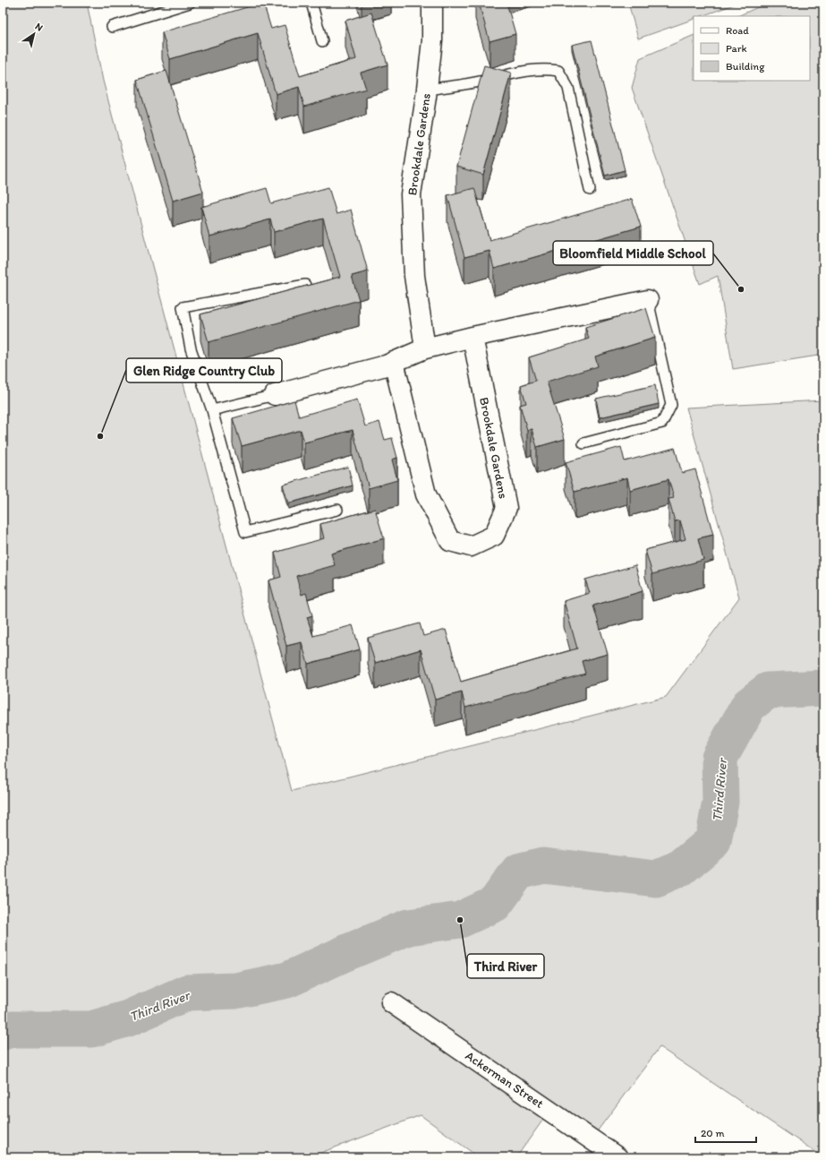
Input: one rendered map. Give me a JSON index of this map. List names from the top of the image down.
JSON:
{
  "streets": {
    "street": ["Brookdale Gardens", "Ackerman Street"]
  },
  "water": ["Third River"],
  "places": ["Bloomfield Middle School", "Glen Ridge Country Club", "Third River"],
  "legend": ["Road", "Park", "Building"],
  "scale_bar": "20 m",
  "north": "top right"
}
